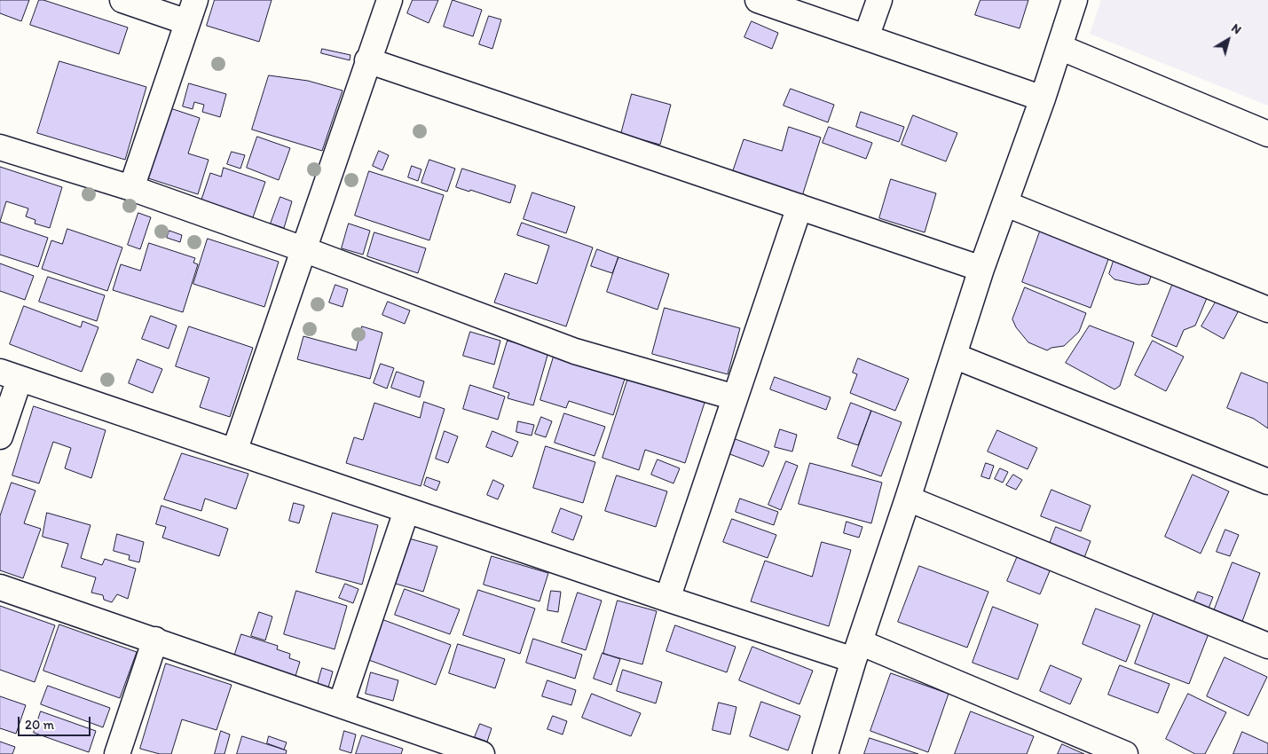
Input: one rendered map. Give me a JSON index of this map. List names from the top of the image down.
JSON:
{
  "scale_bar": "20 m",
  "north": "top right"
}
